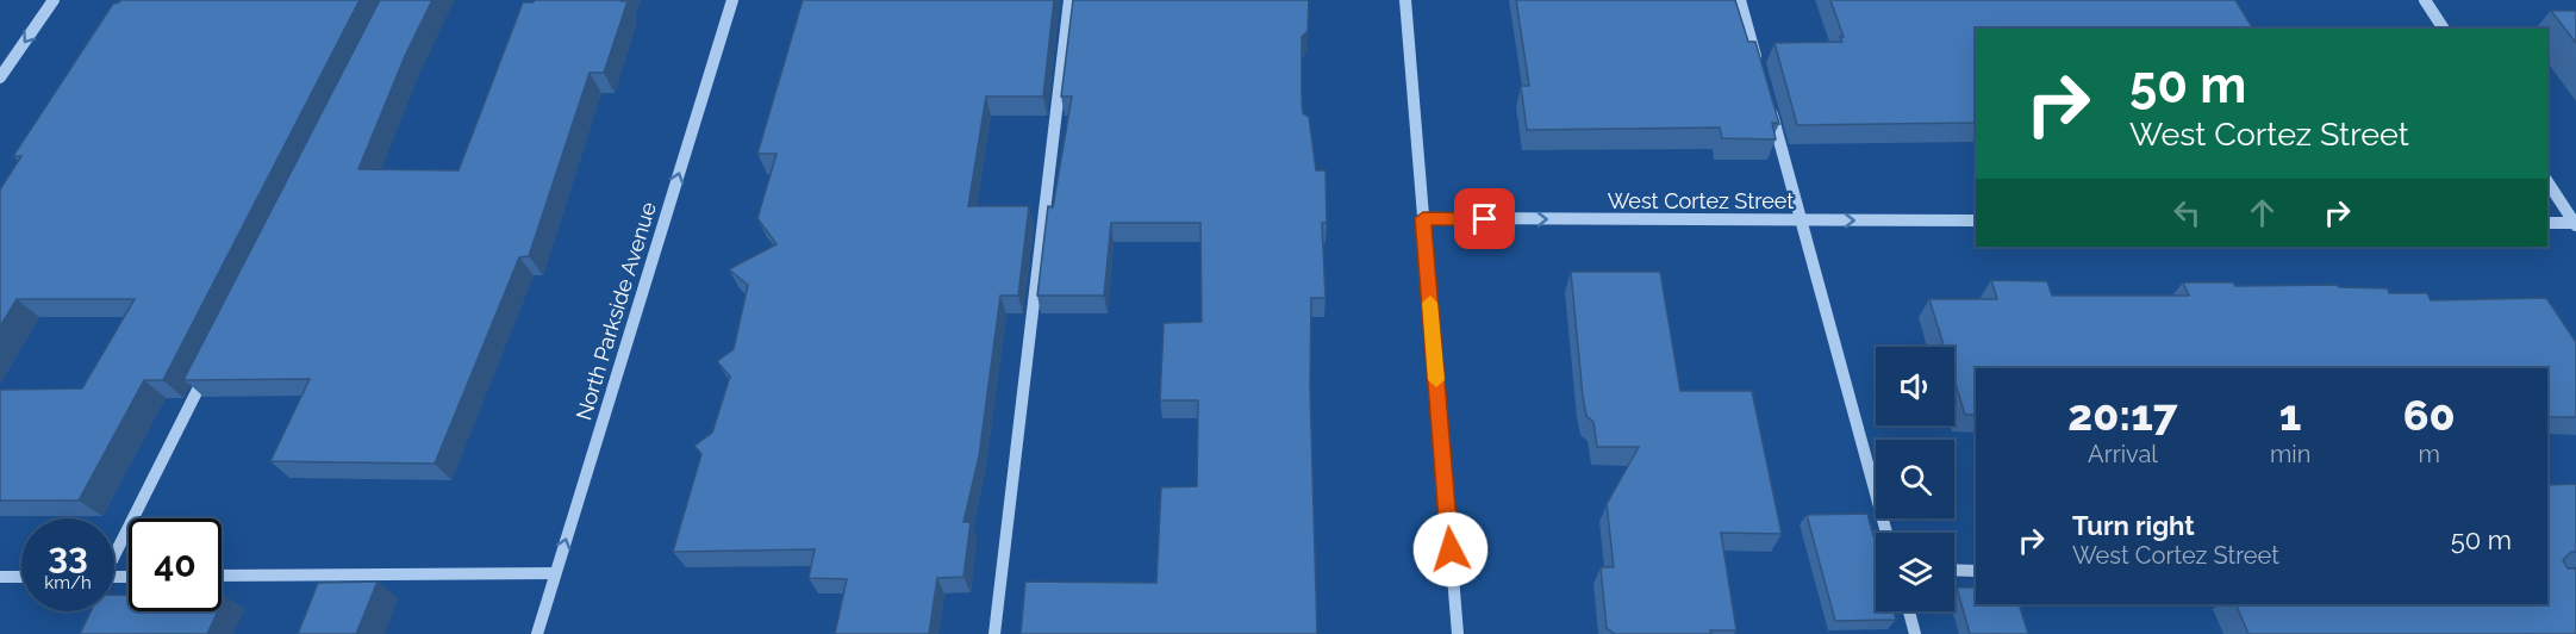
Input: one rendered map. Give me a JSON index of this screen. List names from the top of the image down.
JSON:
{
  "streets": {
    "street": ["West Cortez Street", "North Parkside Avenue"]
  },
  "one_way": ["West Cortez Street", "North Parkside Avenue"],
  "page": {
    "turn": ["50 m", "West Cortez Street"],
    "eta": [
      "20:17",
      "Arrival",
      "1",
      "min",
      "60",
      "m"
    ],
    "list": [
      {
        "name": "Turn right",
        "note": "West Cortez Street",
        "value": "50 m"
      }
    ],
    "speed": "33 km/h",
    "limit": "40"
  }
}
